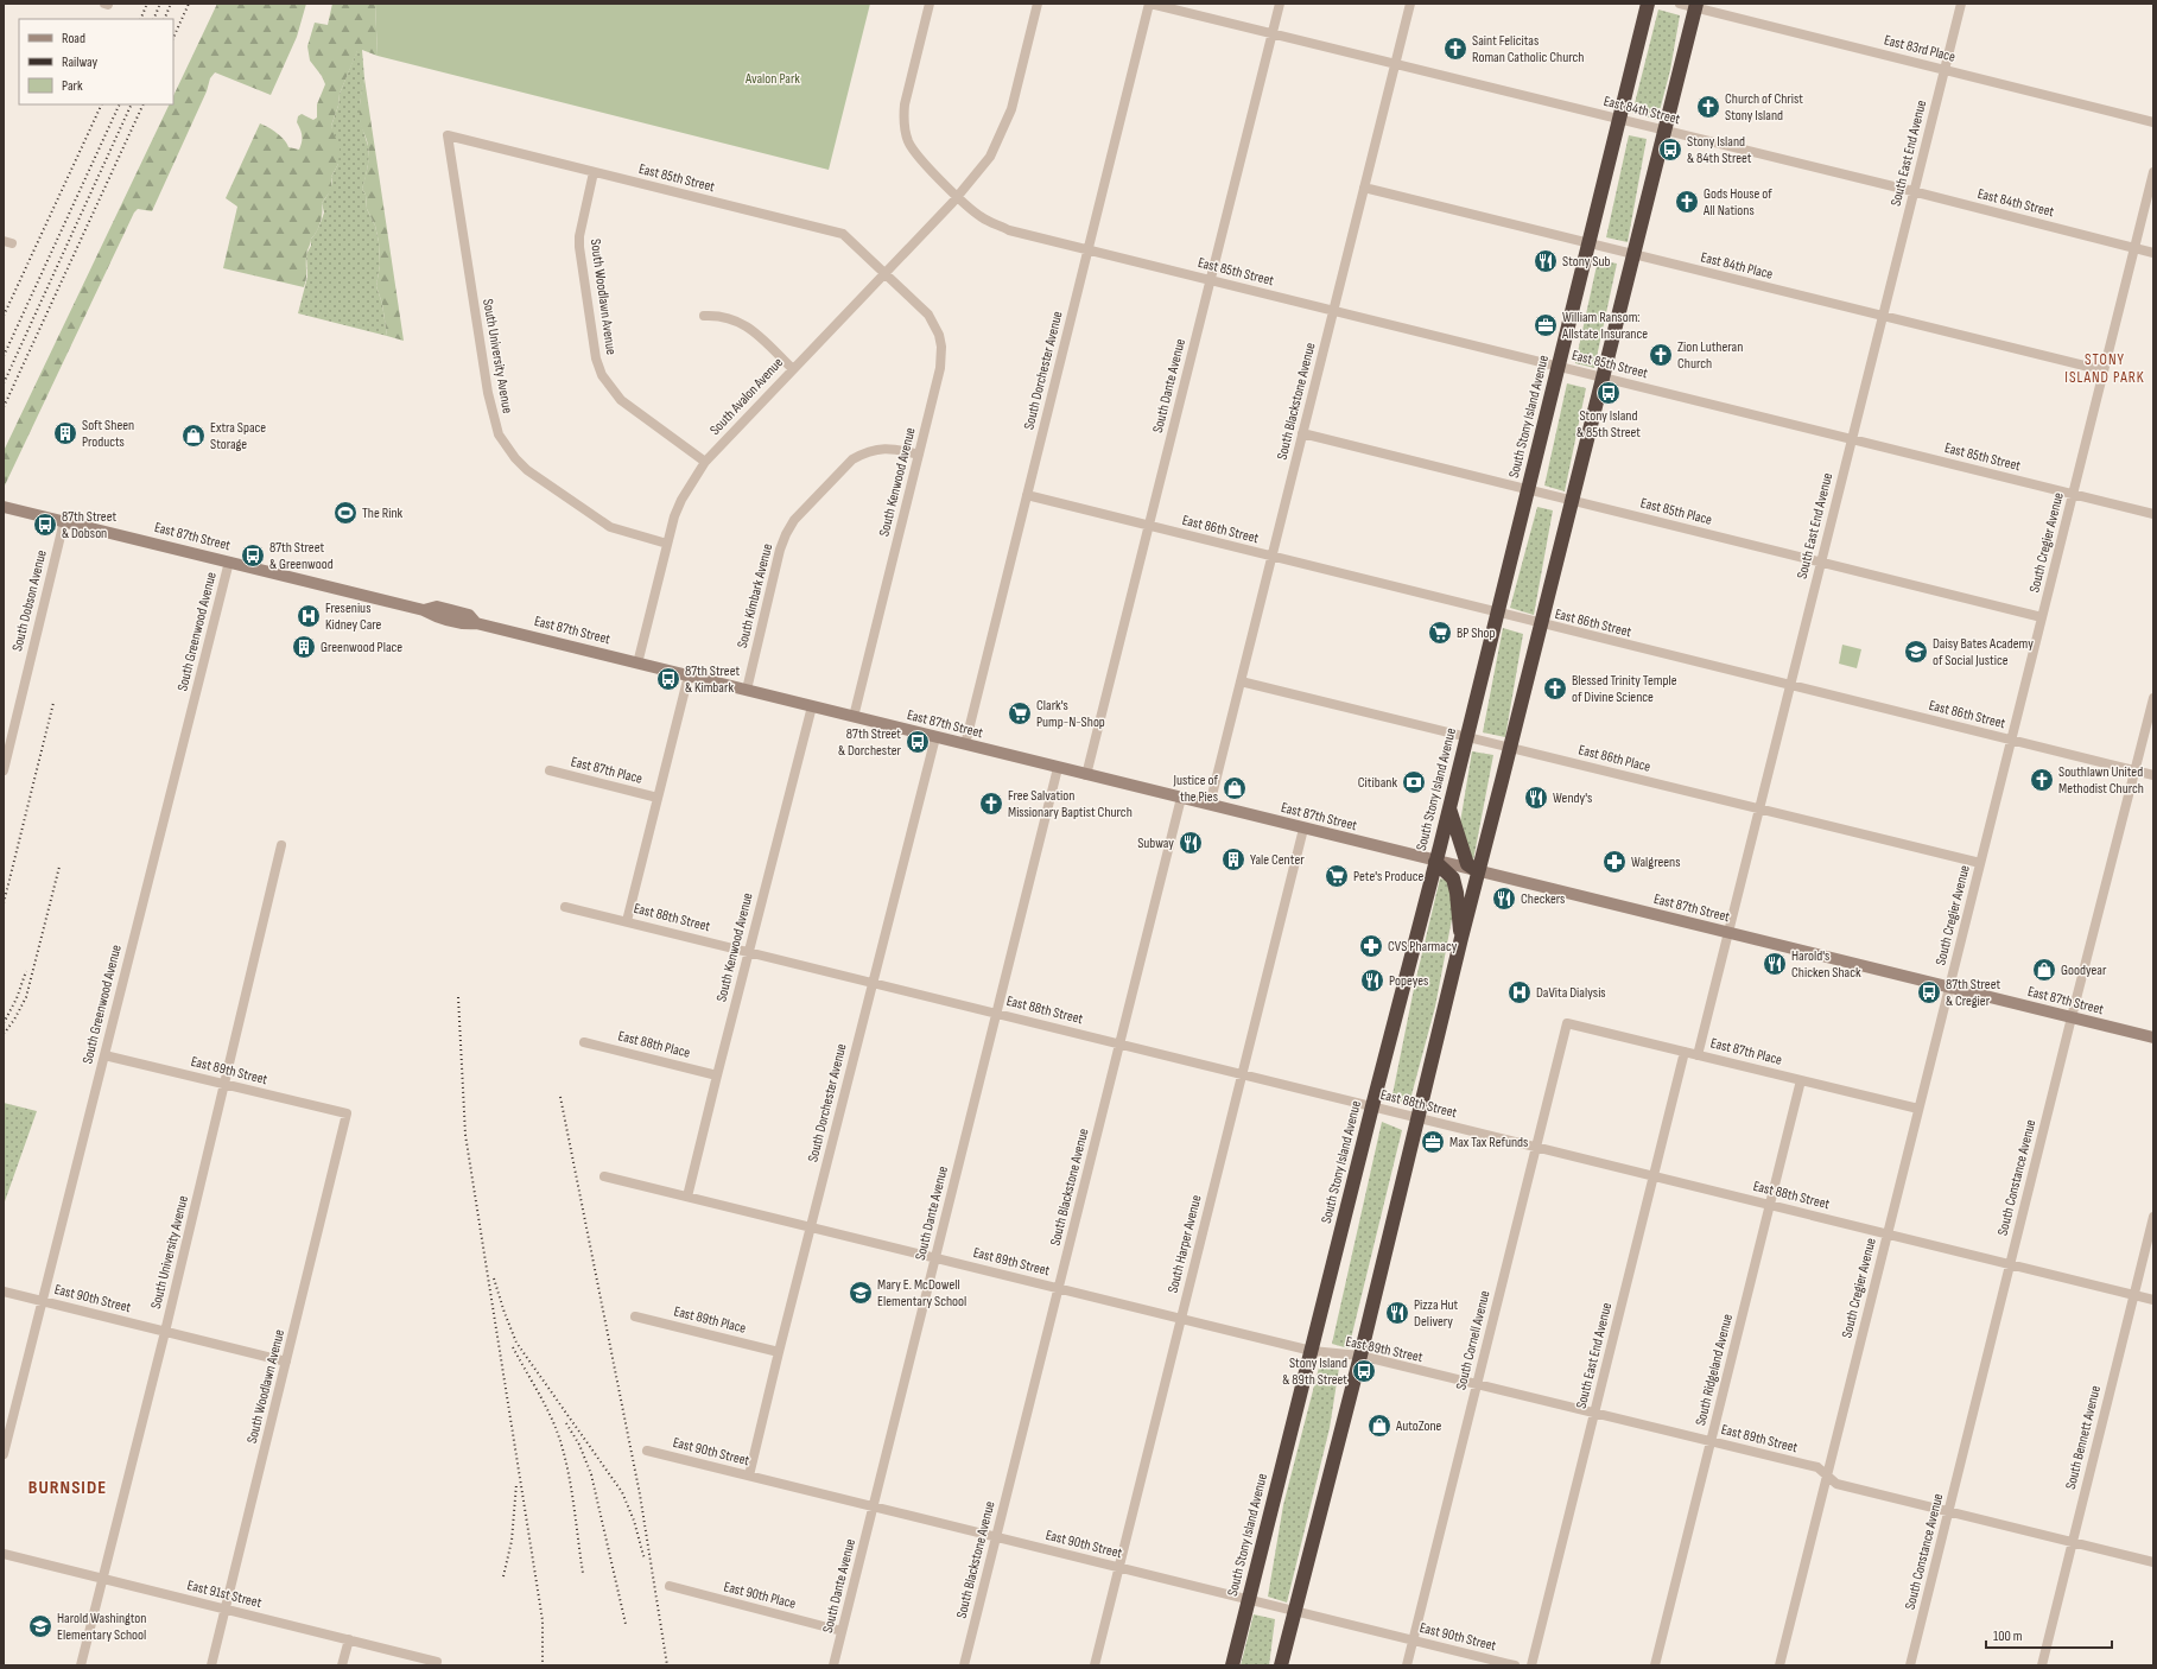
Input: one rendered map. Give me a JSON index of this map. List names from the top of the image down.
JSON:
{
  "streets": {
    "highway": ["South Stony Island Avenue"],
    "main road": ["East 87th Street"],
    "street": [
      "East 83rd Place",
      "East 84th Street",
      "South East End Avenue",
      "East 85th Street",
      "East 84th Place",
      "South Woodlawn Avenue",
      "South University Avenue",
      "South Dorchester Avenue",
      "South Dante Avenue",
      "South Avalon Avenue",
      "South Blackstone Avenue",
      "South Kenwood Avenue",
      "East 85th Place",
      "East 86th Street",
      "South Cregier Avenue",
      "South Kimbark Avenue",
      "South Dobson Avenue",
      "South Greenwood Avenue",
      "East 86th Place",
      "East 87th Place",
      "East 88th Street",
      "East 88th Place",
      "East 89th Street",
      "South Constance Avenue",
      "South Harper Avenue",
      "East 90th Street",
      "East 89th Place",
      "South Cornell Avenue",
      "South Ridgeland Avenue",
      "South Bennett Avenue",
      "East 91st Street",
      "East 90th Place"
    ]
  },
  "crossings": [
    ["East 83rd Place", "South East End Avenue"],
    ["East 84th Street", "South East End Avenue"],
    ["East 84th Street", "South Dorchester Avenue"],
    ["East 84th Street", "South Dante Avenue"],
    ["East 84th Street", "South Blackstone Avenue"],
    ["East 84th Street", "South Stony Island Avenue"],
    ["East 84th Street", "South Cregier Avenue"],
    ["South East End Avenue", "East 85th Street"],
    ["South East End Avenue", "East 84th Place"],
    ["South East End Avenue", "East 85th Place"],
    ["South East End Avenue", "East 86th Street"],
    ["South East End Avenue", "East 87th Street"],
    ["South East End Avenue", "East 86th Place"],
    ["South East End Avenue", "East 87th Place"],
    ["South East End Avenue", "East 88th Street"],
    ["South East End Avenue", "East 89th Street"],
    ["East 85th Street", "South Woodlawn Avenue"],
    ["East 85th Street", "South University Avenue"],
    ["East 85th Street", "South Dorchester Avenue"],
    ["East 85th Street", "South Dante Avenue"],
    ["East 85th Street", "South Avalon Avenue"],
    ["East 85th Street", "South Blackstone Avenue"],
    ["East 85th Street", "South Stony Island Avenue"],
    ["East 85th Street", "South Kenwood Avenue"],
    ["East 85th Street", "South Cregier Avenue"],
    ["East 84th Place", "South Blackstone Avenue"],
    ["East 84th Place", "South Stony Island Avenue"],
    ["East 84th Place", "South Cregier Avenue"],
    ["South Woodlawn Avenue", "South Avalon Avenue"],
    ["South Woodlawn Avenue", "East 89th Street"],
    ["South Woodlawn Avenue", "East 90th Street"],
    ["South Woodlawn Avenue", "East 91st Street"],
    ["South University Avenue", "South Avalon Avenue"],
    ["South University Avenue", "East 89th Street"],
    ["South University Avenue", "East 90th Street"],
    ["South University Avenue", "East 91st Street"],
    ["South Dorchester Avenue", "East 86th Street"],
    ["South Dorchester Avenue", "East 87th Street"],
    ["South Dorchester Avenue", "East 88th Street"],
    ["South Dorchester Avenue", "East 89th Street"],
    ["South Dorchester Avenue", "East 90th Street"],
    ["South Dorchester Avenue", "East 89th Place"],
    ["South Dante Avenue", "East 86th Street"],
    ["South Dante Avenue", "East 87th Street"],
    ["South Dante Avenue", "East 88th Street"],
    ["South Dante Avenue", "East 89th Street"],
    ["South Dante Avenue", "East 90th Street"],
    ["South Dante Avenue", "East 90th Place"],
    ["South Avalon Avenue", "South Kenwood Avenue"],
    ["South Avalon Avenue", "East 87th Street"],
    ["South Blackstone Avenue", "East 85th Place"],
    ["South Blackstone Avenue", "East 86th Street"],
    ["South Blackstone Avenue", "East 87th Street"],
    ["South Blackstone Avenue", "East 86th Place"],
    ["South Blackstone Avenue", "East 88th Street"],
    ["South Blackstone Avenue", "East 89th Street"],
    ["South Blackstone Avenue", "East 90th Street"],
    ["South Stony Island Avenue", "East 85th Place"],
    ["South Stony Island Avenue", "East 86th Street"],
    ["South Stony Island Avenue", "East 87th Street"],
    ["South Stony Island Avenue", "East 86th Place"],
    ["South Stony Island Avenue", "East 88th Street"],
    ["South Stony Island Avenue", "East 89th Street"],
    ["South Stony Island Avenue", "East 90th Street"],
    ["South Kenwood Avenue", "East 87th Street"],
    ["South Kenwood Avenue", "South Kimbark Avenue"],
    ["South Kenwood Avenue", "East 88th Street"],
    ["South Kenwood Avenue", "East 88th Place"],
    ["South Kenwood Avenue", "East 89th Street"],
    ["East 85th Place", "South Cregier Avenue"],
    ["East 86th Street", "South Cregier Avenue"],
    ["East 86th Street", "South Constance Avenue"],
    ["East 87th Street", "South Cregier Avenue"],
    ["East 87th Street", "South Kimbark Avenue"],
    ["East 87th Street", "South Dobson Avenue"],
    ["East 87th Street", "South Greenwood Avenue"],
    ["East 87th Street", "South Constance Avenue"],
    ["East 87th Street", "South Harper Avenue"],
    ["South Cregier Avenue", "East 86th Place"],
    ["South Cregier Avenue", "East 87th Place"],
    ["South Cregier Avenue", "East 88th Street"],
    ["South Cregier Avenue", "East 89th Street"],
    ["South Greenwood Avenue", "East 89th Street"],
    ["South Greenwood Avenue", "East 90th Street"],
    ["East 87th Place", "South Cornell Avenue"],
    ["East 87th Place", "South Ridgeland Avenue"],
    ["East 88th Street", "South Constance Avenue"],
    ["East 88th Street", "South Harper Avenue"],
    ["East 88th Street", "South Cornell Avenue"],
    ["East 88th Street", "South Ridgeland Avenue"],
    ["East 88th Street", "South Bennett Avenue"],
    ["East 89th Street", "South Constance Avenue"],
    ["East 89th Street", "South Harper Avenue"],
    ["East 89th Street", "South Cornell Avenue"],
    ["East 89th Street", "South Ridgeland Avenue"],
    ["East 89th Street", "South Bennett Avenue"],
    ["South Harper Avenue", "East 90th Street"],
    ["East 90th Street", "South Cornell Avenue"]
  ],
  "districts": ["STONY ISLAND PARK", "BURNSIDE"],
  "parks": ["Avalon Park"],
  "places": {
    "church": [
      "Saint Felicitas Roman Catholic Church",
      "Church of Christ Stony Island",
      "Gods House of All Nations",
      "Zion Lutheran Church",
      "Blessed Trinity Temple of Divine Science",
      "Southlawn United Methodist Church",
      "Free Salvation Missionary Baptist Church"
    ],
    "bus stop": [
      "Stony Island & 84th Street",
      "Stony Island & 85th Street",
      "87th Street & Dobson",
      "87th Street & Greenwood",
      "87th Street & Kimbark",
      "87th Street & Dorchester",
      "87th Street & Cregier",
      "Stony Island & 89th Street"
    ],
    "restaurant": [
      "Stony Sub",
      "Wendy's",
      "Subway",
      "Checkers",
      "Harold's Chicken Shack",
      "Popeyes",
      "Pizza Hut Delivery"
    ],
    "office": ["William Ransom: Allstate Insurance", "Max Tax Refunds"],
    "building": ["Soft Sheen Products", "Greenwood Place", "Yale Center"],
    "shop": [
      "Extra Space Storage",
      "Justice of the Pies",
      "Goodyear",
      "AutoZone"
    ],
    "sports": ["The Rink"],
    "hospital": ["Fresenius Kidney Care", "DaVita Dialysis"],
    "supermarket": ["BP Shop", "Clark's Pump-N-Shop", "Pete's Produce"],
    "school or university": ["Daisy Bates Academy of Social Justice", "Mary E. McDowell Elementary School", "Harold Washington Elementary School"],
    "bank": ["Citibank"],
    "pharmacy": ["Walgreens", "CVS Pharmacy"]
  },
  "legend": ["Road", "Railway", "Park"],
  "scale_bar": "100 m"
}
